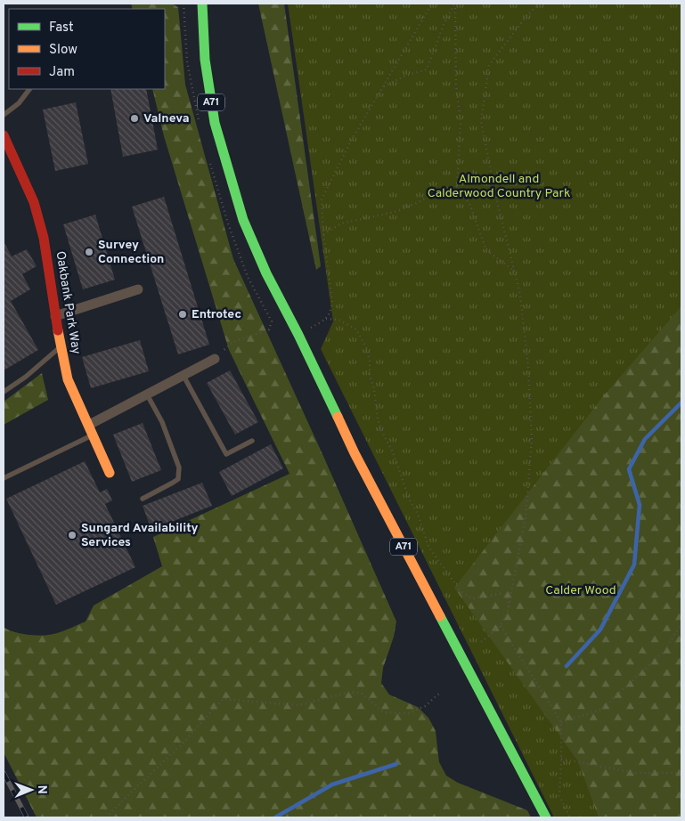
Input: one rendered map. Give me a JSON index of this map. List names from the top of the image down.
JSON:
{
  "streets": {
    "main road": ["A71", "Oakbank Park Way"]
  },
  "parks": ["Almondell and Calderwood Country Park", "Calder Wood"],
  "places": [
    "Valneva",
    "Survey Connection",
    "Entrotec",
    "Sungard Availability Services"
  ],
  "legend": ["Fast", "Slow", "Jam"],
  "north": "right"
}
